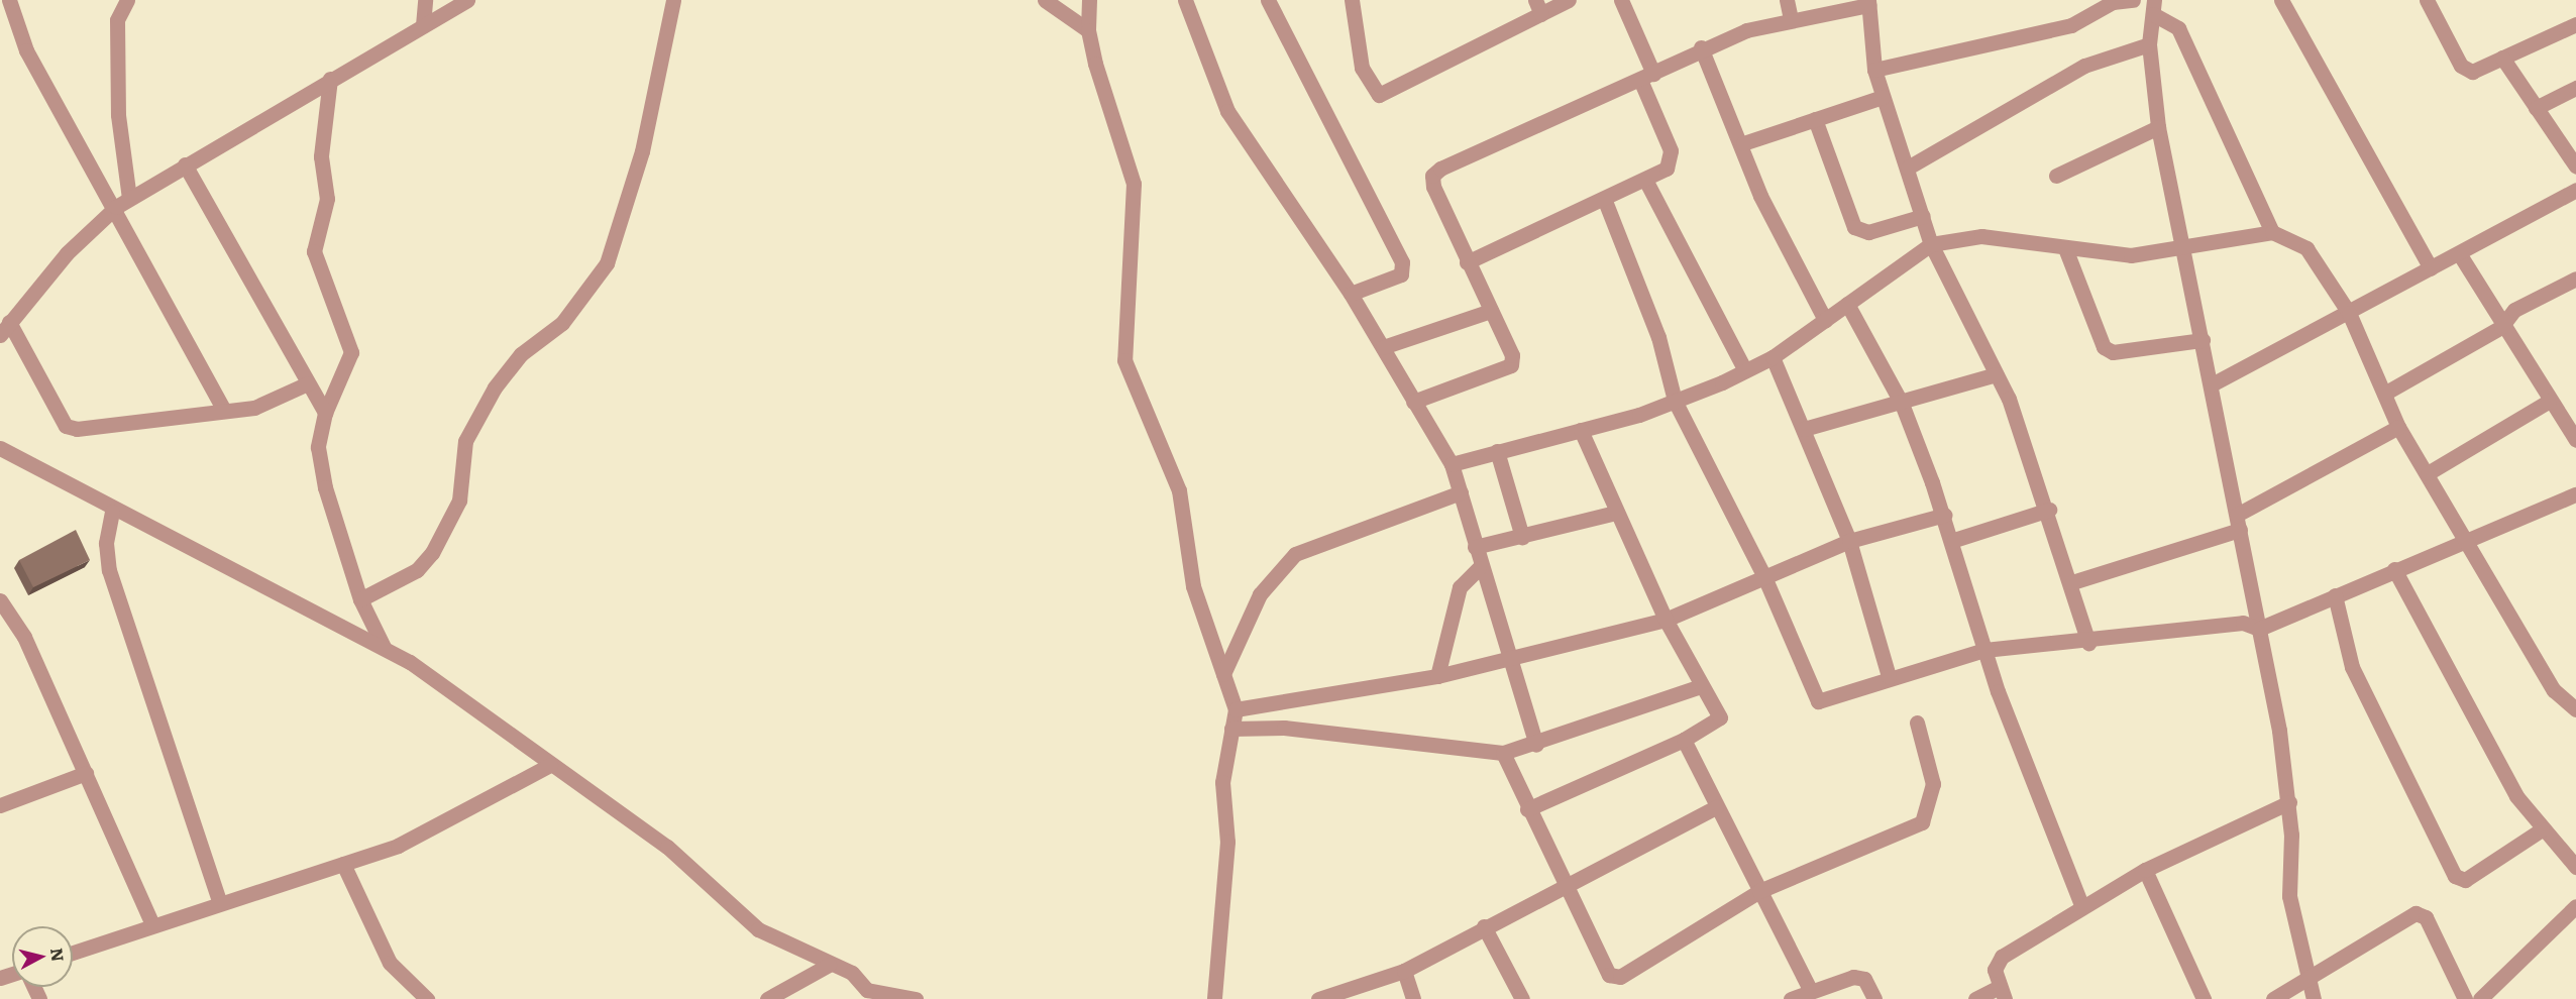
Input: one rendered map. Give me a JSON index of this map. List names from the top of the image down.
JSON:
{
  "north": "right"
}
